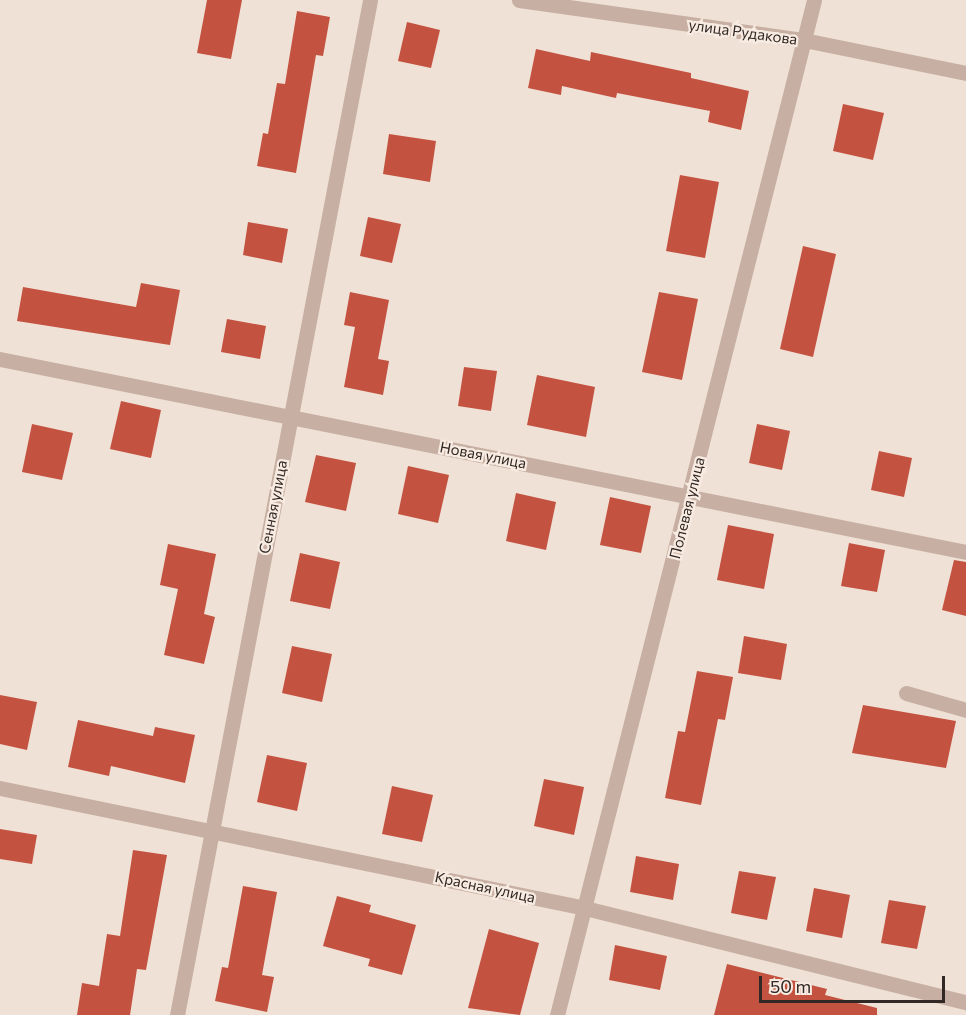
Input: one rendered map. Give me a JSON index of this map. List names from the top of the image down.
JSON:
{
  "streets": {
    "street": [
      "улица Рудакова",
      "Новая улица",
      "Сенная улица",
      "Полевая улица",
      "Красная улица"
    ]
  },
  "crossings": [
    ["улица Рудакова", "Полевая улица"],
    ["Новая улица", "Сенная улица"],
    ["Новая улица", "Полевая улица"],
    ["Сенная улица", "Красная улица"],
    ["Полевая улица", "Красная улица"]
  ],
  "scale_bar": "50 m"
}
